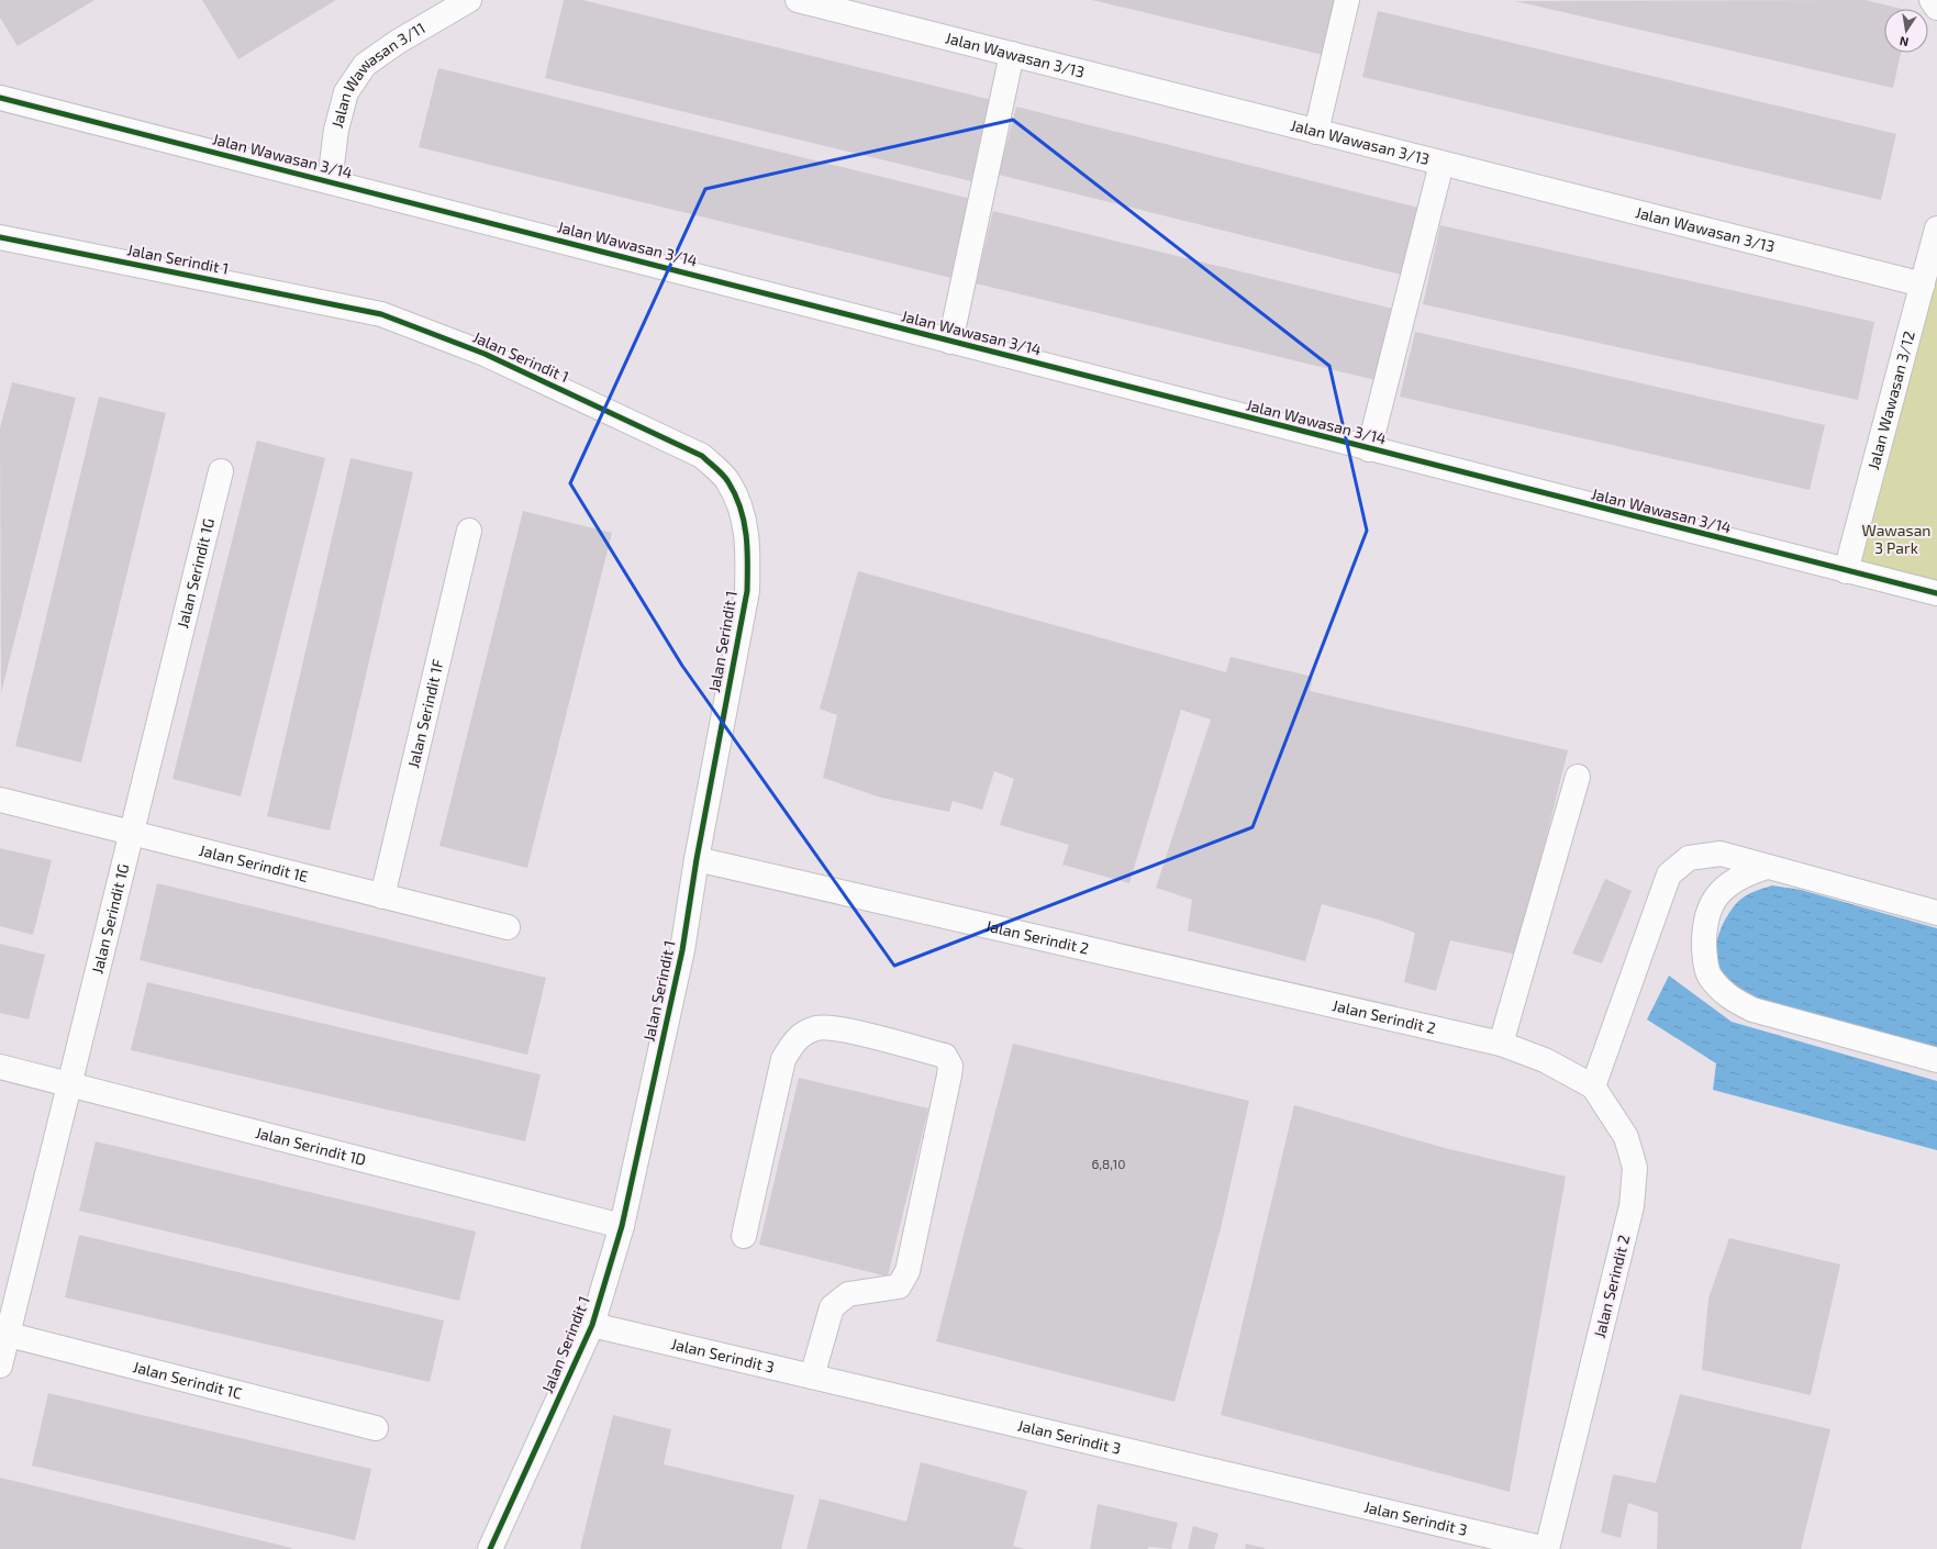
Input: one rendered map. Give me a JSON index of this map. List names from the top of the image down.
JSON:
{
  "streets": {
    "street": [
      "Jalan Wawasan 3/13",
      "Jalan Wawasan 3/11",
      "Jalan Wawasan 3/14",
      "Jalan Serindit 1",
      "Jalan Wawasan 3/12",
      "Jalan Serindit 1G",
      "Jalan Serindit 1F",
      "Jalan Serindit 1E",
      "Jalan Serindit 2",
      "Jalan Serindit 1D",
      "Jalan Serindit 3",
      "Jalan Serindit 1C"
    ]
  },
  "crossings": [
    ["Jalan Wawasan 3/13", "Jalan Wawasan 3/12"],
    ["Jalan Wawasan 3/11", "Jalan Wawasan 3/14"],
    ["Jalan Wawasan 3/14", "Jalan Wawasan 3/12"],
    ["Jalan Serindit 1", "Jalan Serindit 2"],
    ["Jalan Serindit 1", "Jalan Serindit 1D"],
    ["Jalan Serindit 1", "Jalan Serindit 3"],
    ["Jalan Serindit 1G", "Jalan Serindit 1E"],
    ["Jalan Serindit 1G", "Jalan Serindit 1D"],
    ["Jalan Serindit 1G", "Jalan Serindit 1C"],
    ["Jalan Serindit 1F", "Jalan Serindit 1E"],
    ["Jalan Serindit 2", "Jalan Serindit 3"]
  ],
  "parks": ["Wawasan 3 Park"],
  "house_numbers": ["6,8,10"],
  "north": "bottom"
}
